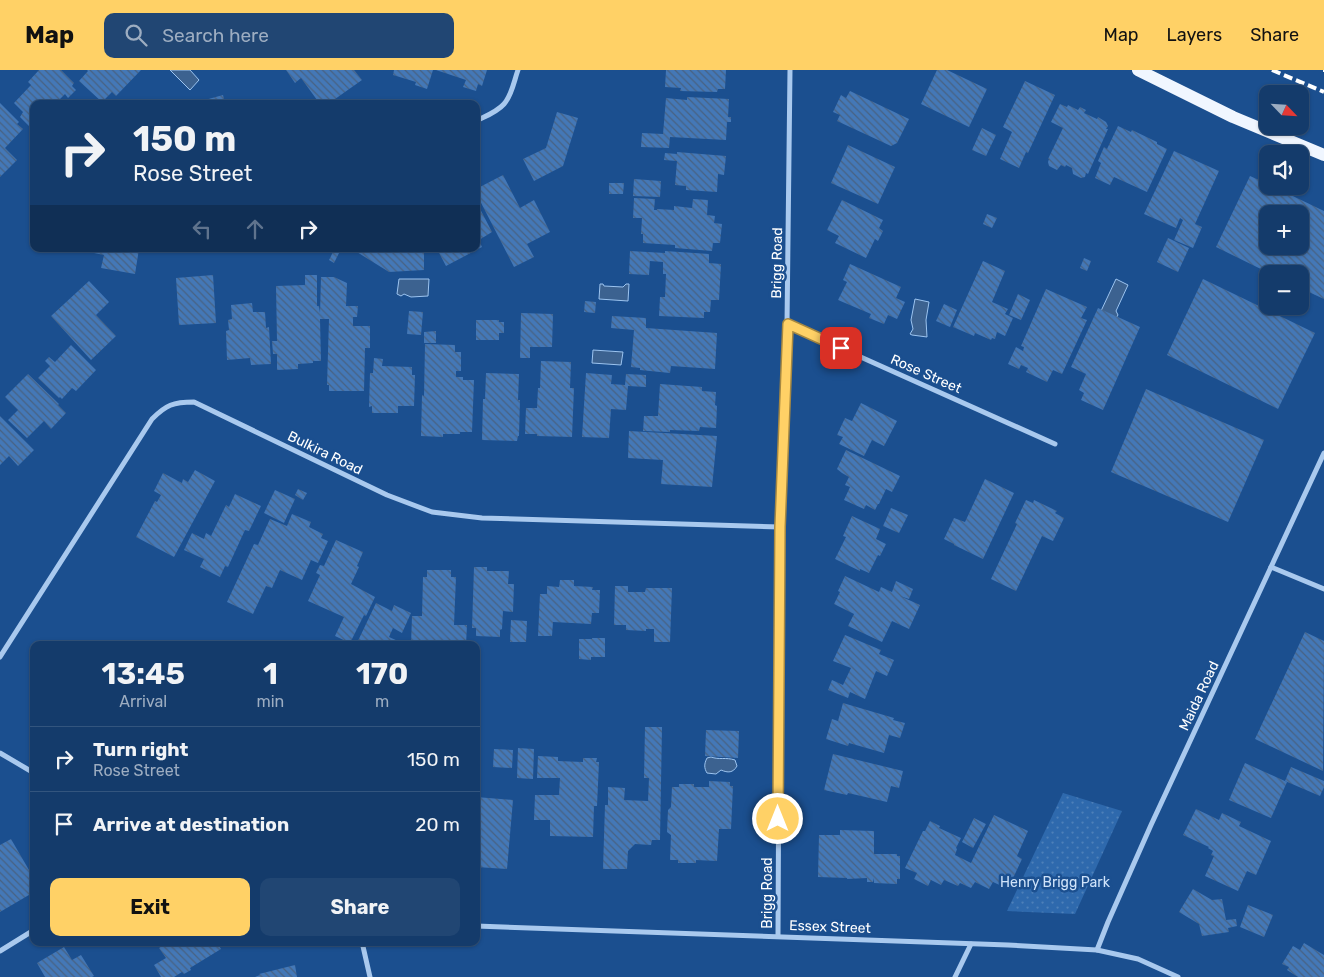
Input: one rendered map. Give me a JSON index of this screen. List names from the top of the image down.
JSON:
{
  "streets": {
    "street": [
      "Brigg Road",
      "Rose Street",
      "Bulkira Road",
      "Maida Road",
      "Essex Street"
    ]
  },
  "crossings": [
    ["Brigg Road", "Rose Street"],
    ["Brigg Road", "Bulkira Road"],
    ["Brigg Road", "Essex Street"],
    ["Maida Road", "Essex Street"]
  ],
  "parks": ["Henry Brigg Park"],
  "north": "bottom right",
  "page": {
    "header": "Map",
    "search": "Search here",
    "nav": ["Map", "Layers", "Share"],
    "map_buttons": ["+", "−"],
    "turn": ["150 m", "Rose Street"],
    "eta": [
      "13:45",
      "Arrival",
      "1",
      "min",
      "170",
      "m"
    ],
    "list": [
      {
        "name": "Turn right",
        "note": "Rose Street",
        "value": "150 m"
      },
      {
        "name": "Arrive at destination",
        "value": "20 m"
      }
    ],
    "buttons": ["Exit", "Share"]
  }
}
